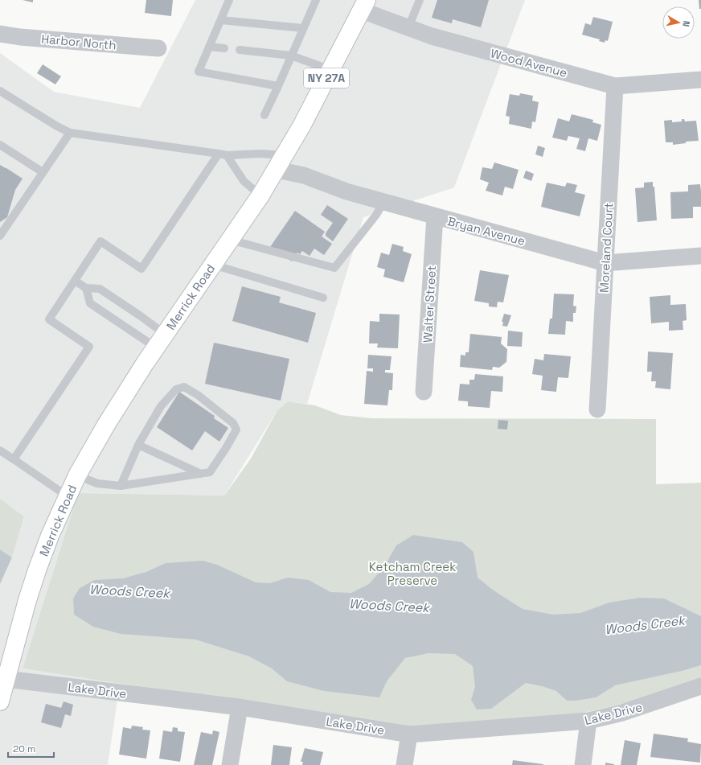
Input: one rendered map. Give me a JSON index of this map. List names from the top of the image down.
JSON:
{
  "streets": {
    "main road": ["NY 27A", "Merrick Road"],
    "street": [
      "Harbor North",
      "Wood Avenue",
      "Bryan Avenue",
      "Moreland Court",
      "Walter Street",
      "Lake Drive"
    ]
  },
  "crossings": [
    ["Wood Avenue", "Moreland Court"],
    ["Wood Avenue", "Merrick Road"],
    ["Bryan Avenue", "Moreland Court"],
    ["Bryan Avenue", "Merrick Road"],
    ["Bryan Avenue", "Walter Street"],
    ["Merrick Road", "Lake Drive"]
  ],
  "water": ["Woods Creek"],
  "parks": ["Ketcham Creek Preserve"],
  "scale_bar": "20 m",
  "north": "right"
}
